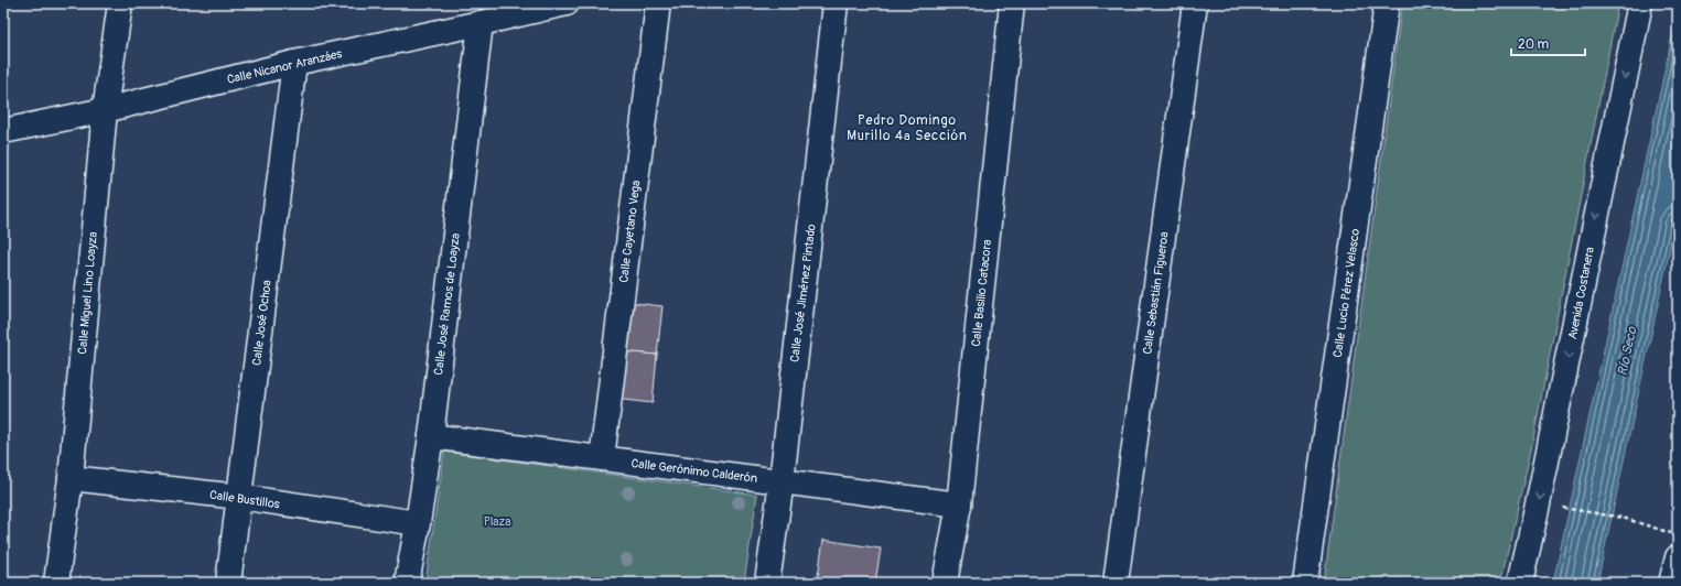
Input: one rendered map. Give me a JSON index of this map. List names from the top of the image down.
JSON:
{
  "streets": {
    "street": [
      "Calle Nicanor Aranzáes",
      "Calle Cayetano Vega",
      "Calle Miguel Lino Loayza",
      "Calle José Jiménez Pintado",
      "Calle Basilio Catacora",
      "Calle Sebastián Figueroa",
      "Calle Lucio Pérez Velasco",
      "Avenida Costanera",
      "Calle José Ramos de Loayza",
      "Calle José Ochoa",
      "Calle Gerónimo Calderón",
      "Calle Bustillos"
    ]
  },
  "crossings": [
    ["Calle Nicanor Aranzáes", "Calle Miguel Lino Loayza"],
    ["Calle Nicanor Aranzáes", "Calle José Ramos de Loayza"],
    ["Calle Nicanor Aranzáes", "Calle José Ochoa"],
    ["Calle Cayetano Vega", "Calle Gerónimo Calderón"],
    ["Calle Miguel Lino Loayza", "Calle Bustillos"],
    ["Calle José Jiménez Pintado", "Calle Gerónimo Calderón"],
    ["Calle Basilio Catacora", "Calle Gerónimo Calderón"],
    ["Calle José Ramos de Loayza", "Calle Gerónimo Calderón"],
    ["Calle José Ramos de Loayza", "Calle Bustillos"],
    ["Calle José Ochoa", "Calle Bustillos"]
  ],
  "one_way": ["Avenida Costanera"],
  "districts": ["Pedro Domingo Murillo 4ª Sección"],
  "water": ["Río Seco"],
  "parks": ["Plaza"],
  "scale_bar": "20 m"
}
